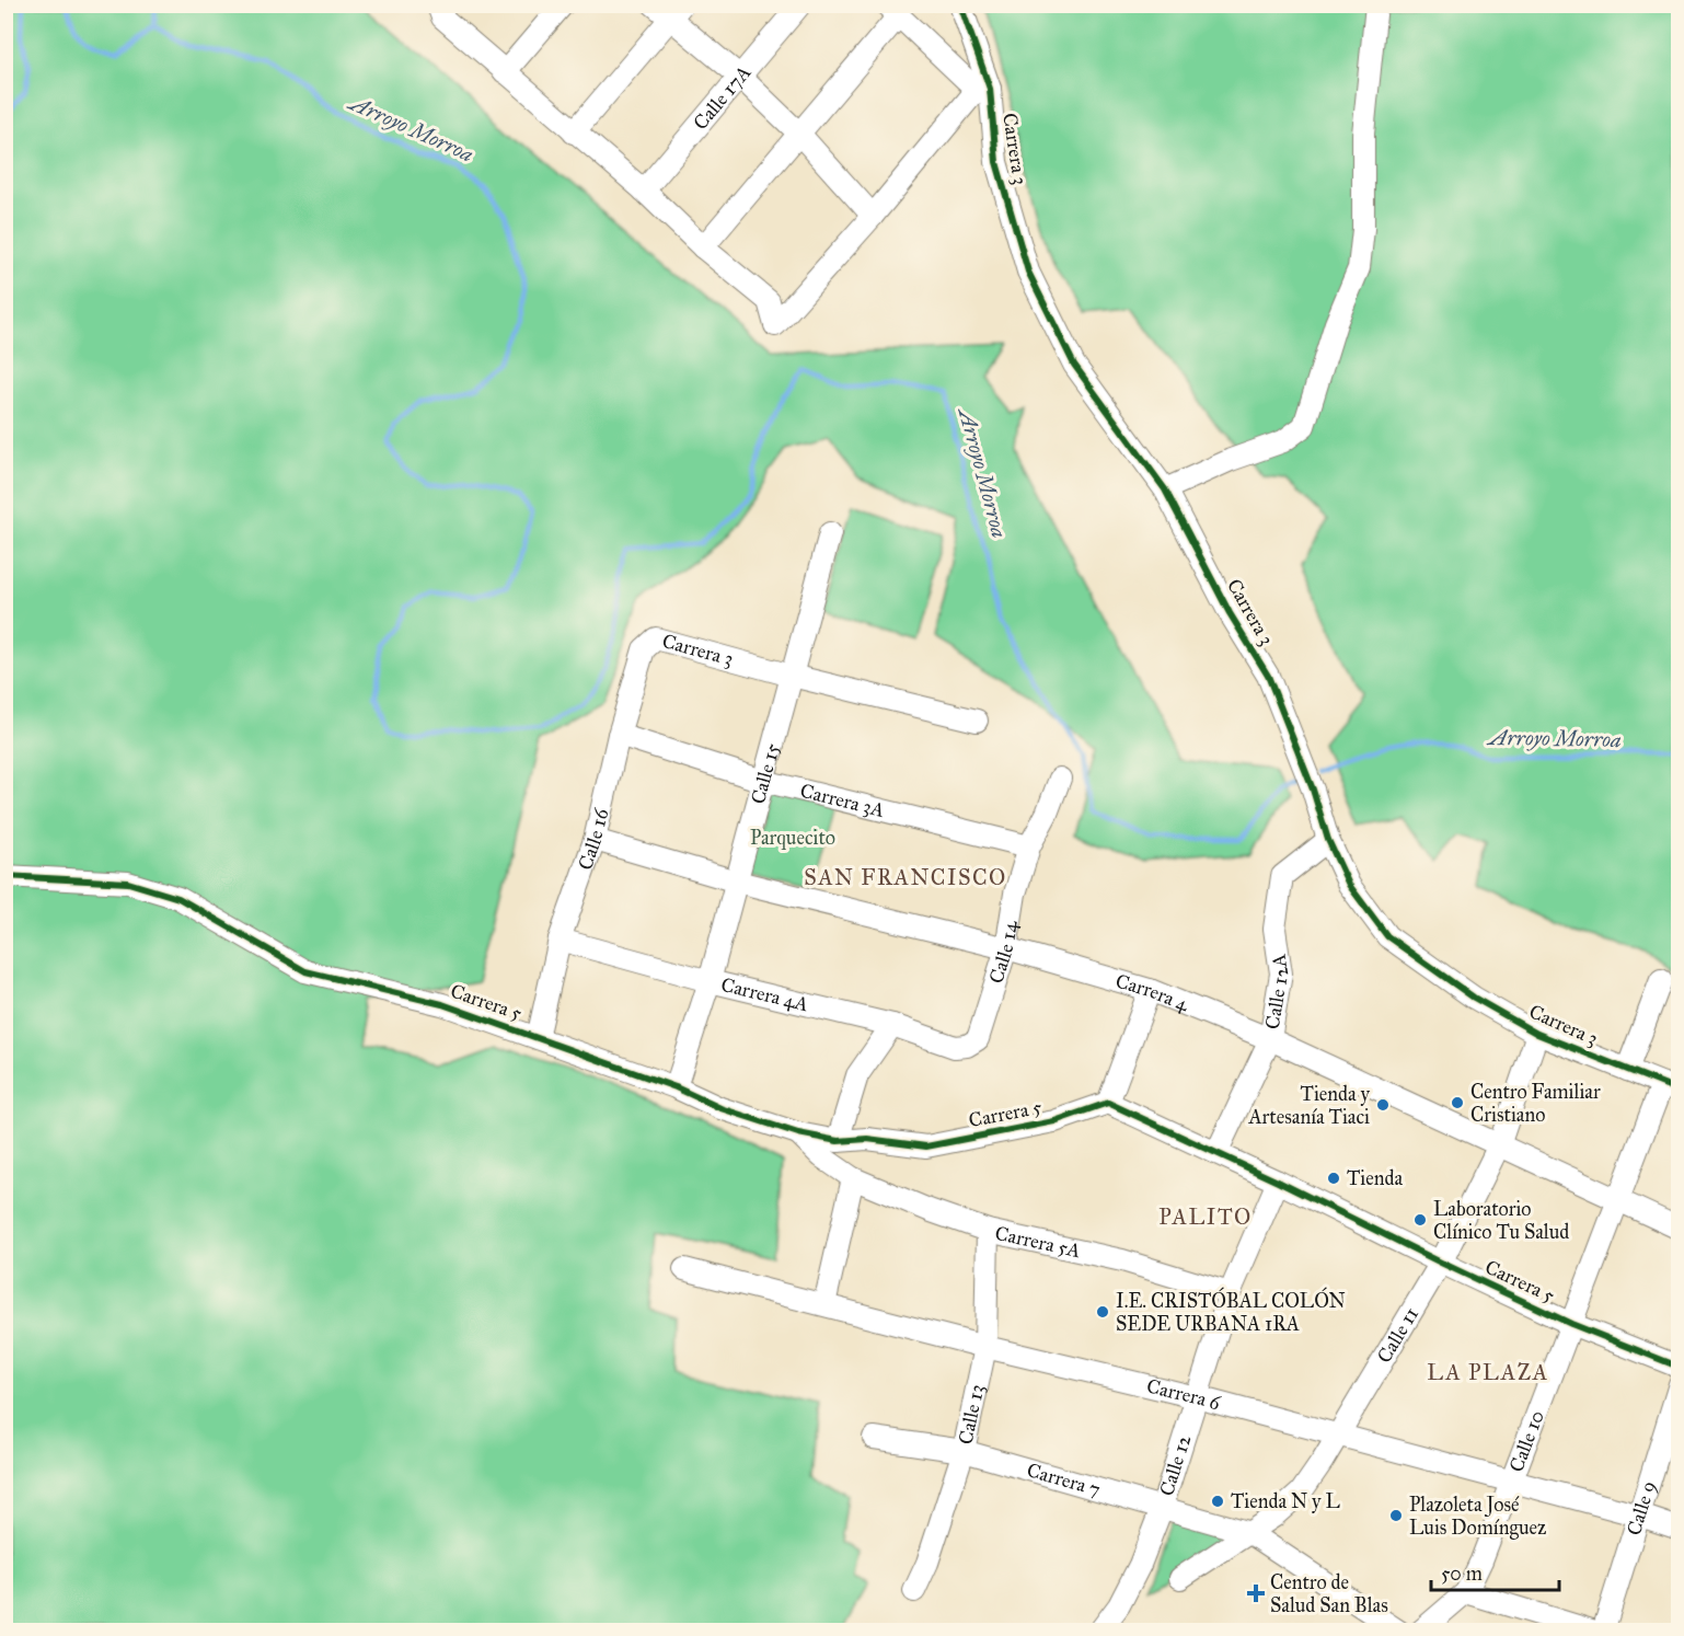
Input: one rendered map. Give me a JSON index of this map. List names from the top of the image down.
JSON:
{
  "streets": {
    "street": [
      "Calle 17A",
      "Carrera 3",
      "Calle 15",
      "Carrera 3A",
      "Calle 16",
      "Calle 14",
      "Calle 12A",
      "Carrera 4",
      "Carrera 4A",
      "Carrera 5",
      "Carrera 5A",
      "Calle 11",
      "Carrera 6",
      "Calle 13",
      "Calle 10",
      "Calle 12",
      "Carrera 7",
      "Calle 9"
    ]
  },
  "crossings": [
    ["Carrera 3", "Calle 15"],
    ["Carrera 3", "Calle 16"],
    ["Carrera 3", "Calle 12A"],
    ["Carrera 3", "Calle 11"],
    ["Carrera 3", "Calle 10"],
    ["Calle 15", "Carrera 3A"],
    ["Calle 15", "Carrera 4"],
    ["Calle 15", "Carrera 4A"],
    ["Calle 15", "Carrera 5"],
    ["Carrera 3A", "Calle 16"],
    ["Carrera 3A", "Calle 14"],
    ["Calle 16", "Carrera 4"],
    ["Calle 16", "Carrera 4A"],
    ["Calle 16", "Carrera 5"],
    ["Calle 14", "Carrera 4"],
    ["Calle 14", "Carrera 4A"],
    ["Calle 12A", "Carrera 4"],
    ["Calle 12A", "Carrera 5"],
    ["Carrera 4", "Calle 11"],
    ["Carrera 4", "Calle 10"],
    ["Carrera 5", "Carrera 5A"],
    ["Carrera 5", "Calle 11"],
    ["Carrera 5", "Calle 10"],
    ["Carrera 5", "Calle 12"],
    ["Carrera 5A", "Calle 13"],
    ["Carrera 5A", "Calle 12"],
    ["Calle 11", "Carrera 6"],
    ["Calle 11", "Carrera 7"],
    ["Carrera 6", "Calle 13"],
    ["Carrera 6", "Calle 10"],
    ["Carrera 6", "Calle 12"],
    ["Carrera 6", "Calle 9"],
    ["Calle 13", "Carrera 7"],
    ["Calle 12", "Carrera 7"]
  ],
  "districts": ["SAN FRANCISCO", "PALITO", "LA PLAZA"],
  "water": ["Arroyo Morroa"],
  "parks": ["Parquecito"],
  "places": {
    "other": [
      "Centro Familiar Cristiano",
      "Tienda y Artesanía Tiaci",
      "Tienda",
      "Laboratorio Clínico Tu Salud",
      "I.E. CRISTÓBAL COLÓN SEDE URBANA 1RA",
      "Tienda N y L",
      "Plazoleta José Luis Domínguez"
    ],
    "health": ["Centro de Salud San Blas"]
  },
  "scale_bar": "50 m"
}
